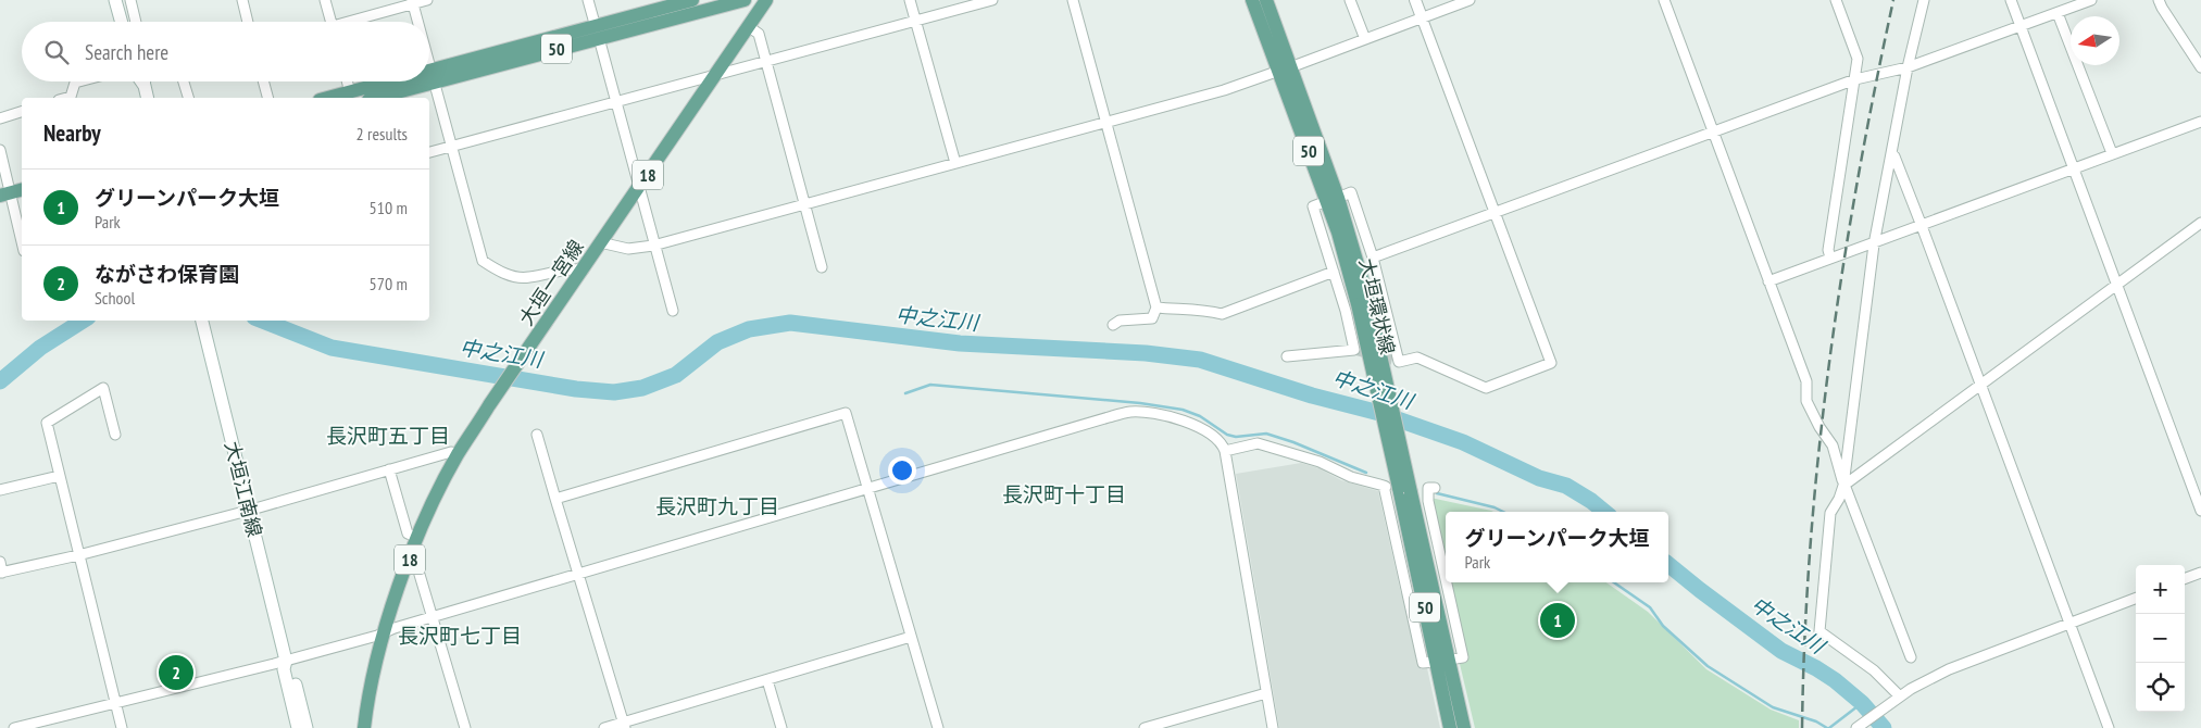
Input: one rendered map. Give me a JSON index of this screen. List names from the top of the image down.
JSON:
{
  "streets": {
    "main road": [
      "50",
      "18",
      "大垣一宮線",
      "大垣環状線",
      "大垣江南線"
    ]
  },
  "districts": [
    "長沢町五丁目",
    "長沢町十丁目",
    "長沢町九丁目",
    "長沢町七丁目"
  ],
  "water": ["中之江川"],
  "north": "left",
  "page": {
    "search": "Search here",
    "heading": ["Nearby", "2 results"],
    "list": [
      {
        "mark": "1",
        "name": "グリーンパーク大垣",
        "note": "Park",
        "value": "510 m"
      },
      {
        "mark": "2",
        "name": "ながさわ保育園",
        "note": "School",
        "value": "570 m"
      }
    ],
    "popup": ["グリーンパーク大垣", "Park"],
    "map_buttons": ["+", "−"],
    "pins": ["1", "2"]
  }
}
